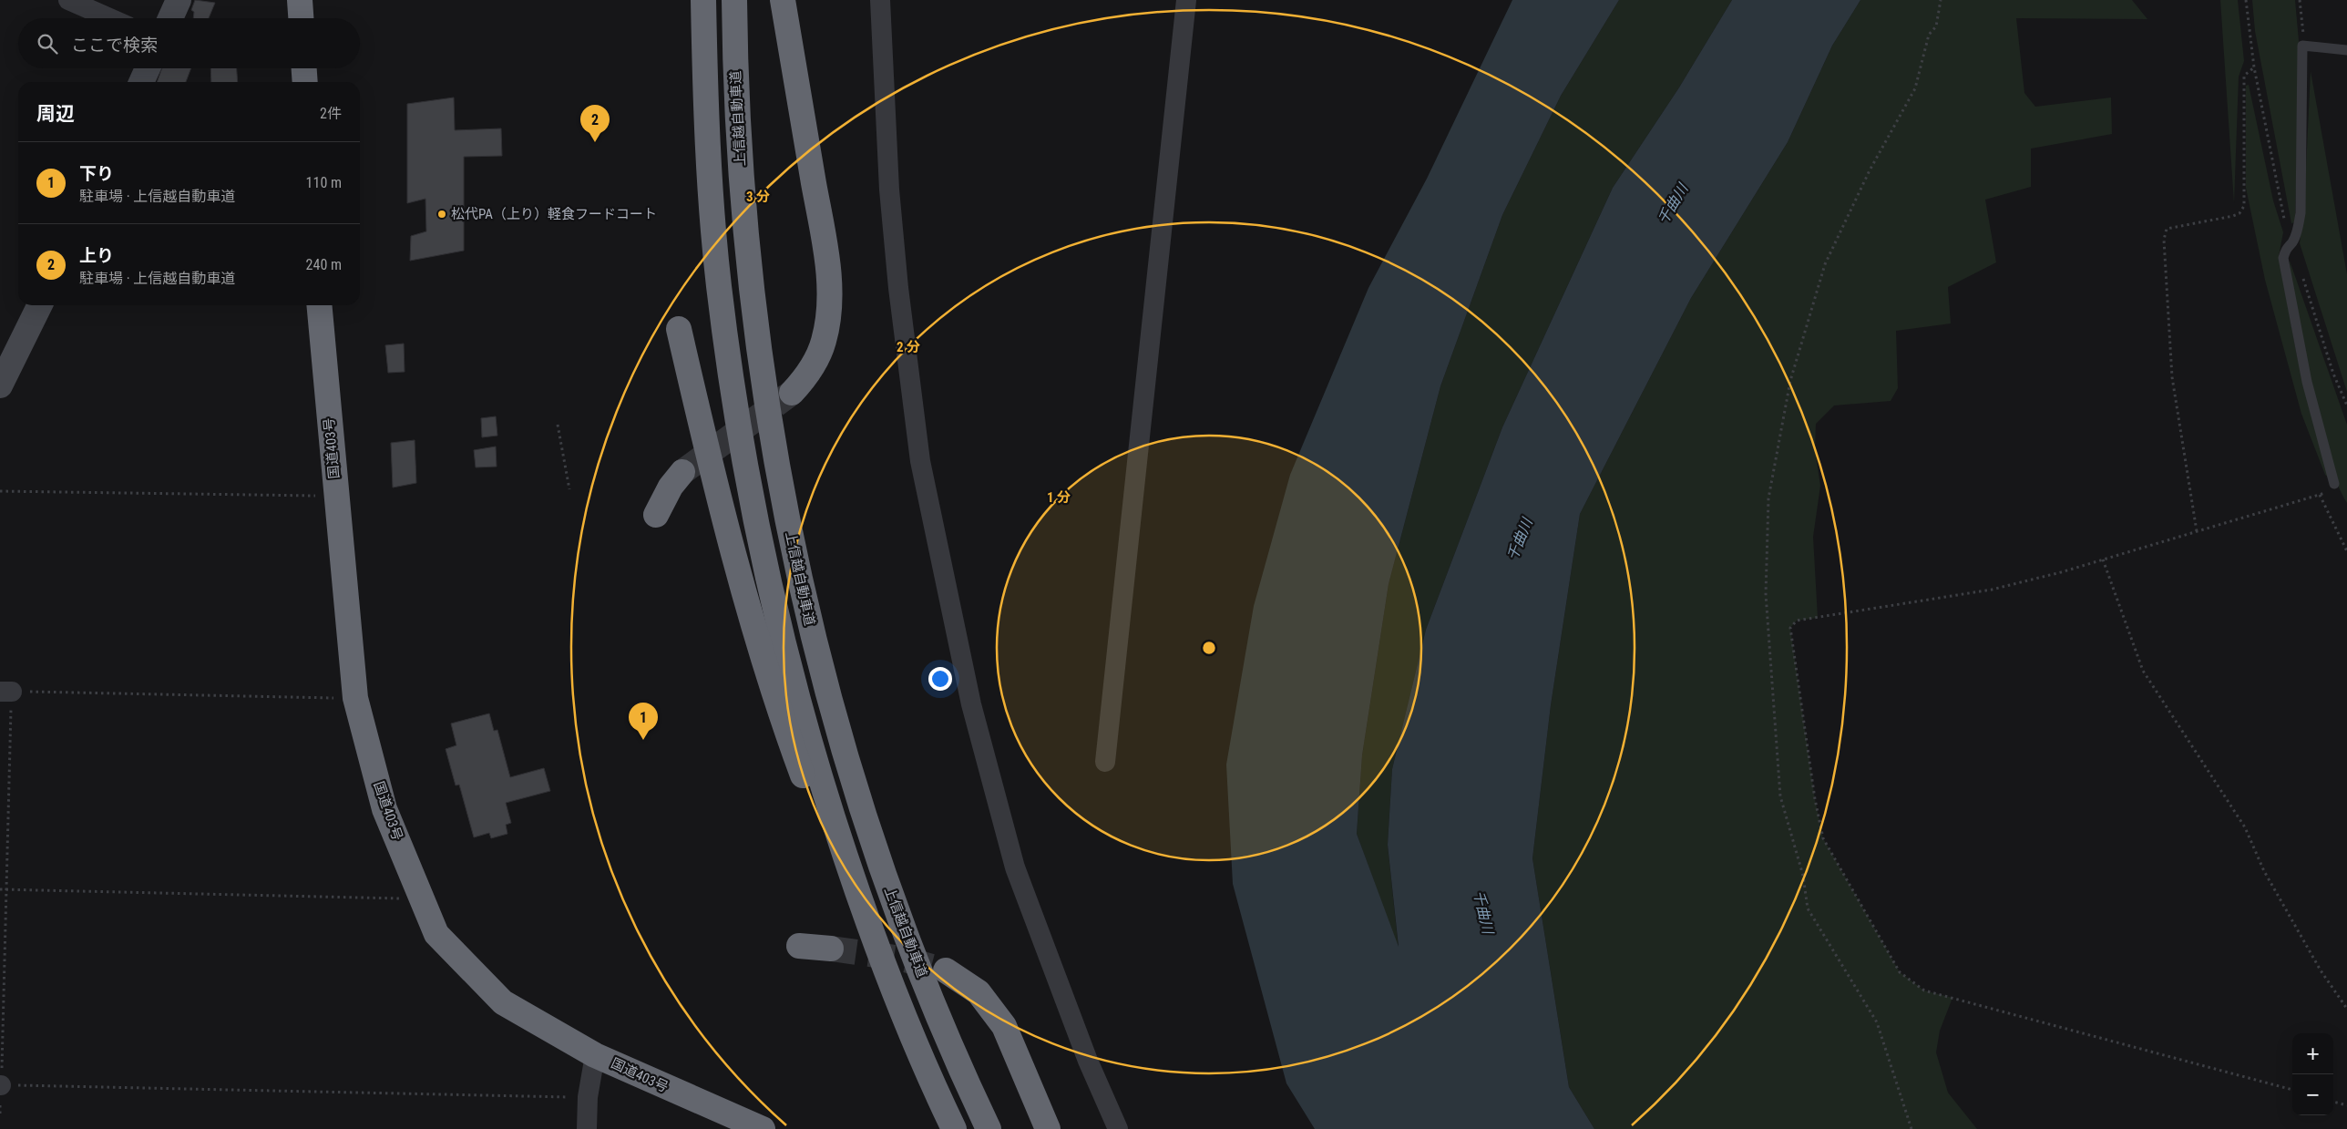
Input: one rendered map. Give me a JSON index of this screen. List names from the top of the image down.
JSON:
{
  "streets": {
    "highway": ["上信越自動車道", "国道403号"]
  },
  "water": ["千曲川"],
  "places": ["松代PA（上り）軽食フードコート"],
  "page": {
    "search": "ここで検索",
    "heading": ["周辺", "2件"],
    "pins": ["2", "1"],
    "list": [
      {
        "mark": "1",
        "name": "下り",
        "note": "駐車場 · 上信越自動車道",
        "value": "110 m"
      },
      {
        "mark": "2",
        "name": "上り",
        "note": "駐車場 · 上信越自動車道",
        "value": "240 m"
      }
    ],
    "map_buttons": ["+", "−"]
  },
  "rings": ["3 分", "2 分", "1 分"]
}
